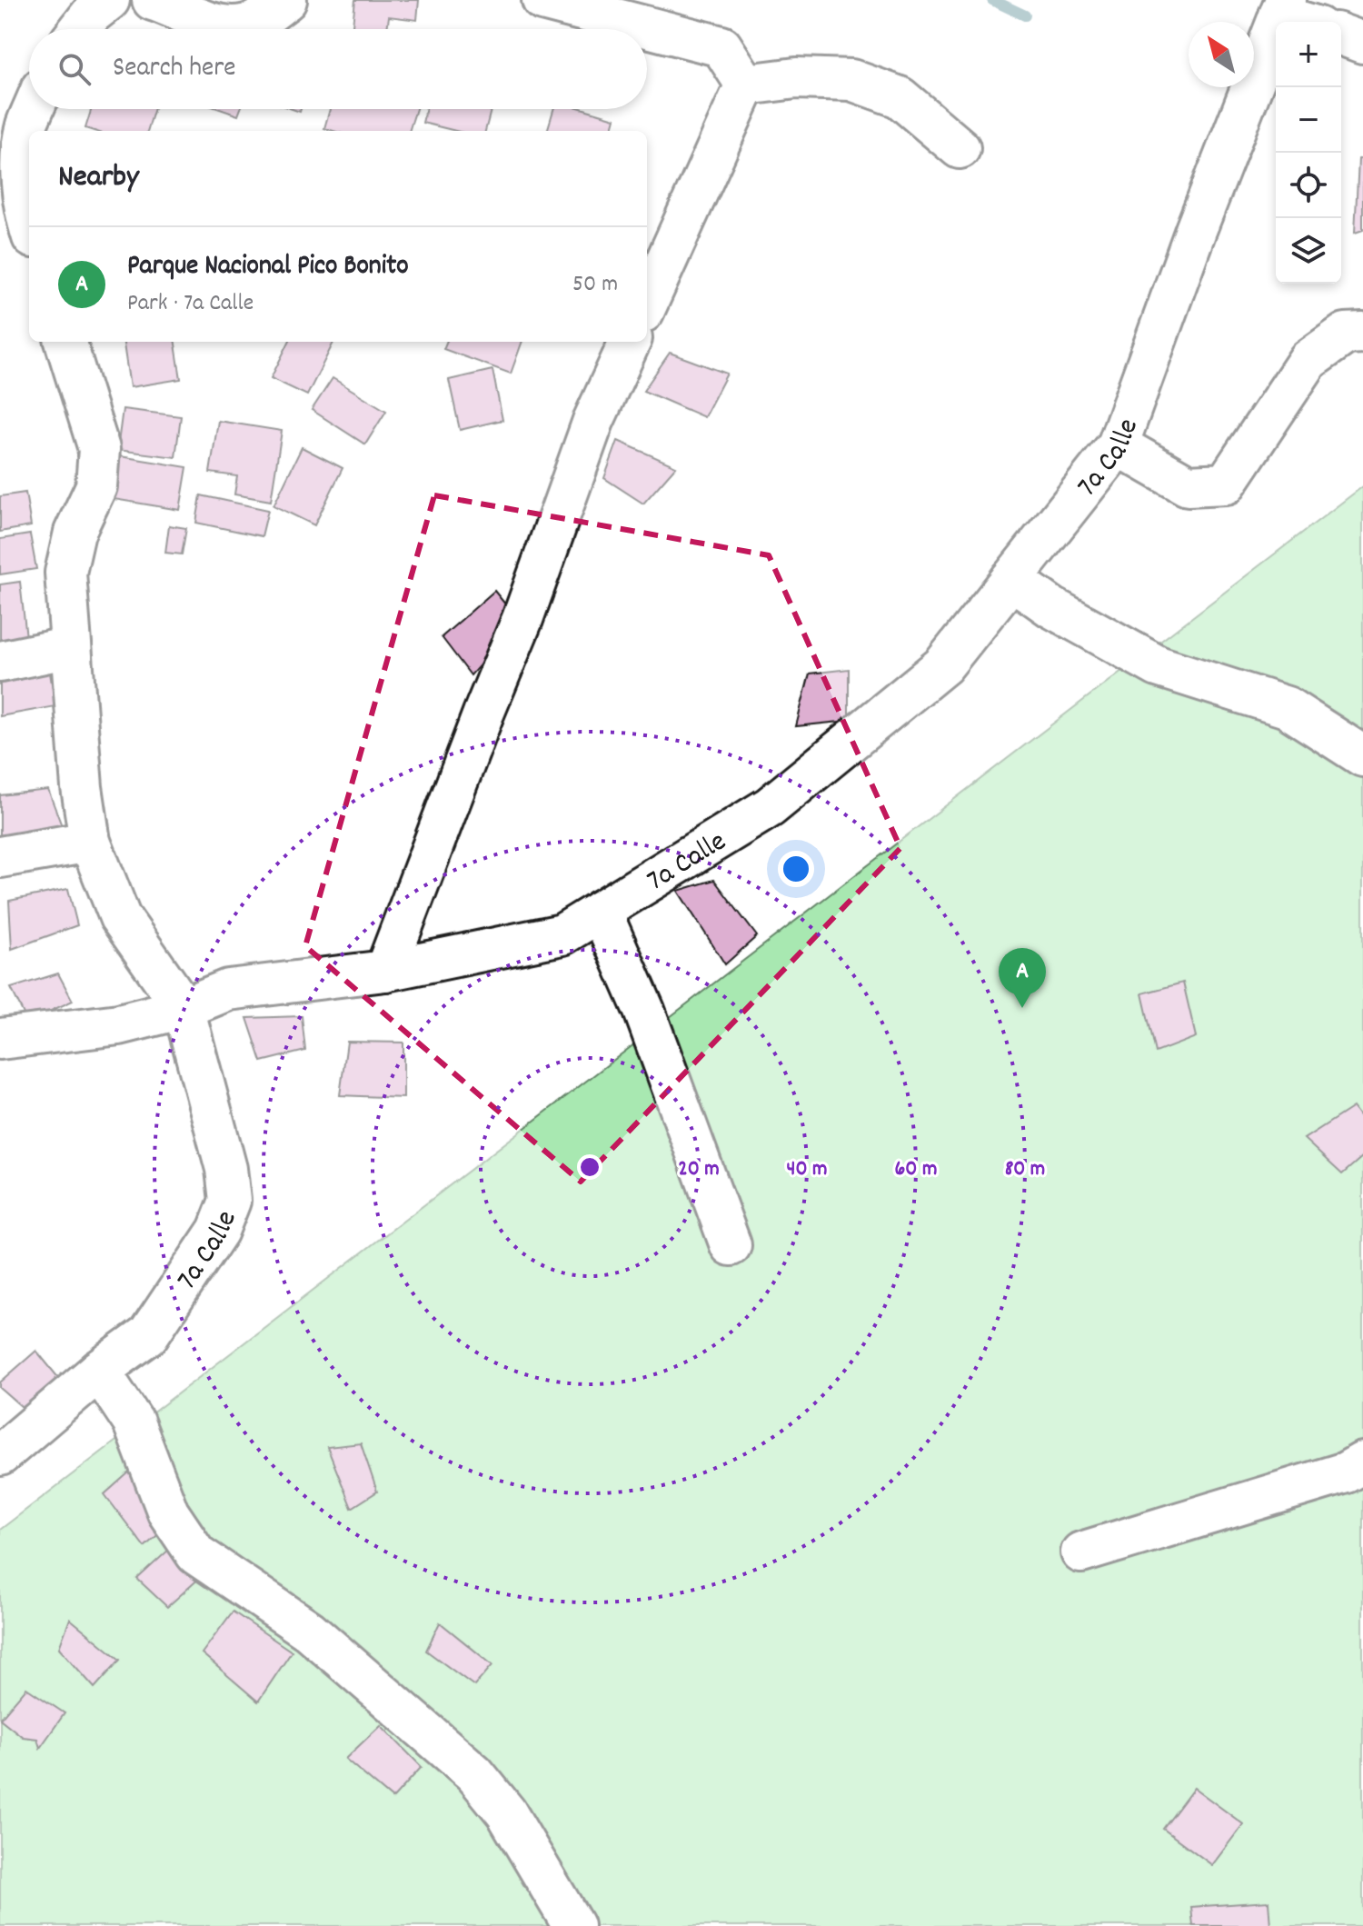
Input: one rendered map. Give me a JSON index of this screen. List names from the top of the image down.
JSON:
{
  "streets": {
    "street": ["7a Calle"]
  },
  "north": "top left",
  "page": {
    "map_buttons": ["+", "−"],
    "search": "Search here",
    "heading": "Nearby",
    "list": [
      {
        "mark": "A",
        "name": "Parque Nacional Pico Bonito",
        "note": "Park · 7a Calle",
        "value": "50 m"
      }
    ],
    "pins": "A"
  },
  "rings": [
    "20 m",
    "40 m",
    "60 m",
    "80 m"
  ]
}
